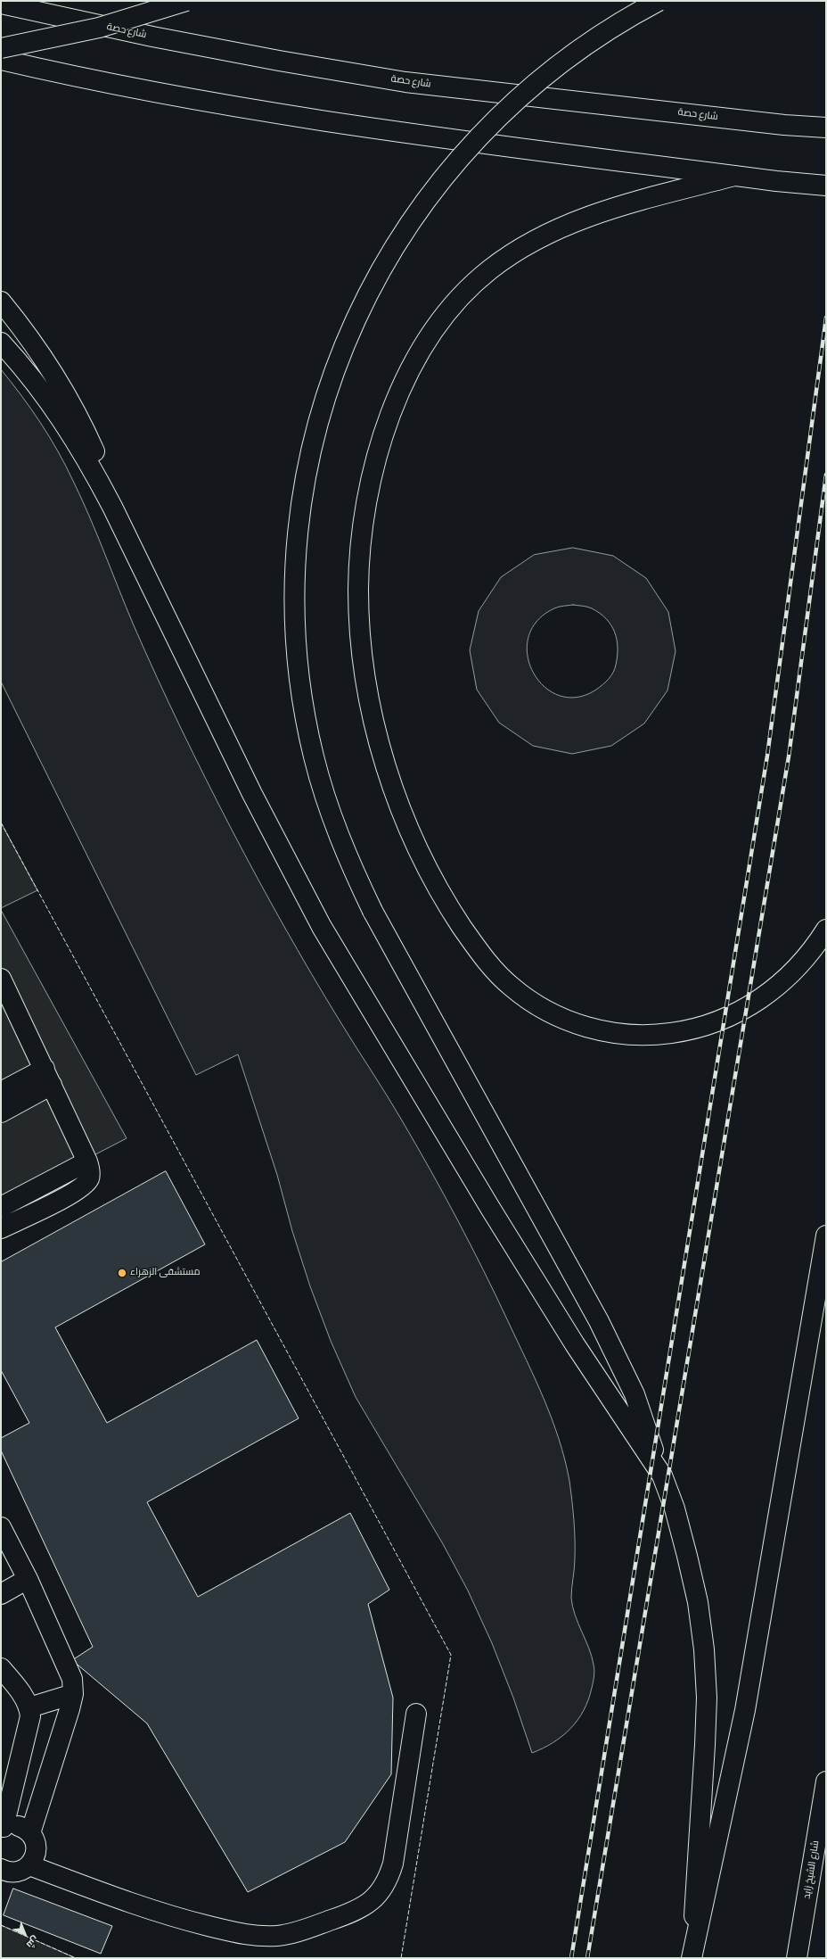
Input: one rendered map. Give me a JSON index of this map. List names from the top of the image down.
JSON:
{
  "streets": {
    "main road": ["شارع حصة", "شارع الشيخ زايد"]
  },
  "places": ["مستشفى الزهراء"],
  "north": "bottom right"
}
